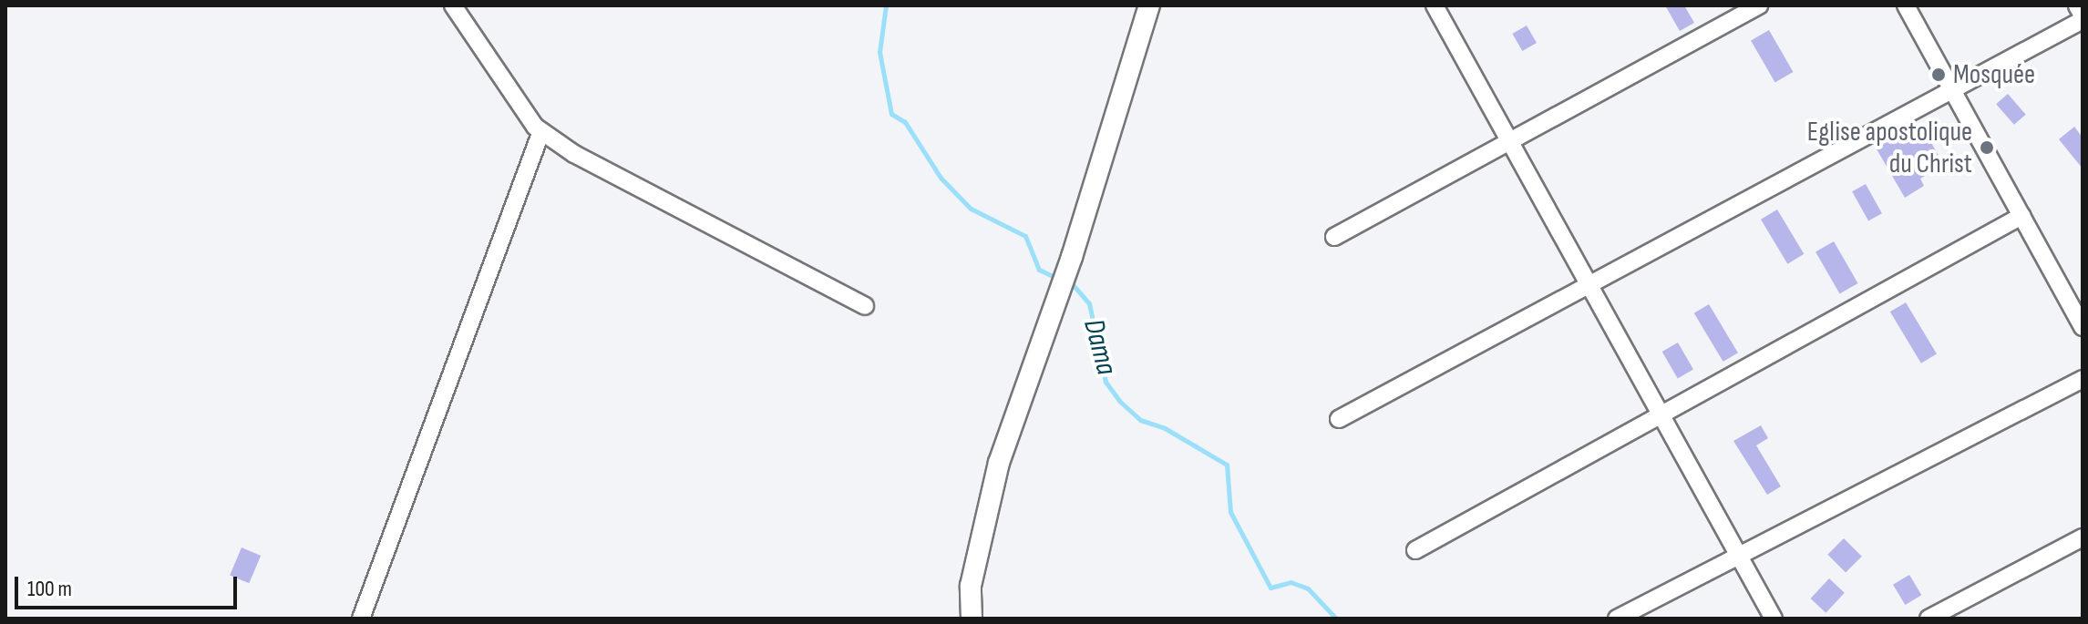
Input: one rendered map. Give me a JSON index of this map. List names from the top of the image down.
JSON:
{
  "water": ["Dama"],
  "places": ["Mosquée", "Eglise apostolique du Christ"],
  "scale_bar": "100 m"
}
